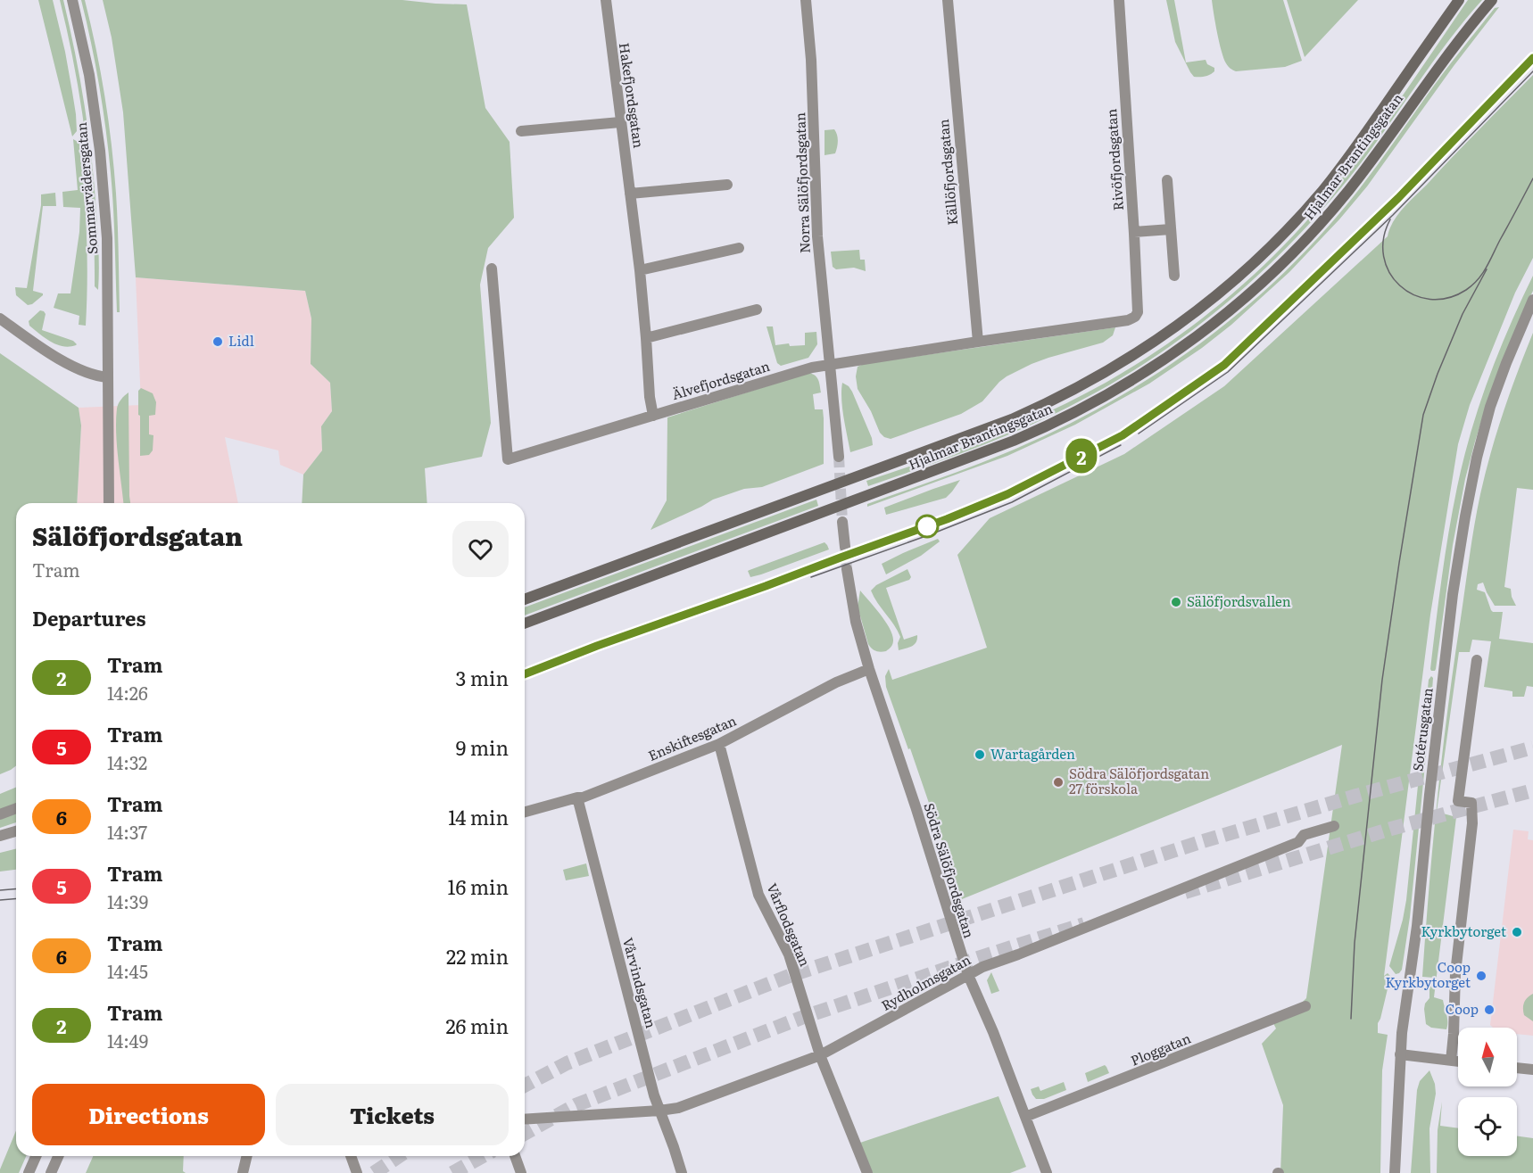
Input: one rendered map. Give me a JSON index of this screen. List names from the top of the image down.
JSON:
{
  "streets": {
    "main road": ["Hjalmar Brantingsgatan"],
    "street": [
      "Hakefjordsgatan",
      "Rivöfjordsgatan",
      "Källöfjordsgatan",
      "Norra Sälöfjordsgatan",
      "Sommarvädersgatan",
      "Älvefjordsgatan",
      "Sotérusgatan",
      "Enskiftesgatan",
      "Södra Sälöfjordsgatan",
      "Vårflodsgatan",
      "Vårvindsgatan",
      "Rydholmsgatan",
      "Ploggatan"
    ]
  },
  "crossings": [
    ["Hakefjordsgatan", "Älvefjordsgatan"],
    ["Rivöfjordsgatan", "Älvefjordsgatan"],
    ["Källöfjordsgatan", "Älvefjordsgatan"],
    ["Norra Sälöfjordsgatan", "Älvefjordsgatan"],
    ["Enskiftesgatan", "Södra Sälöfjordsgatan"],
    ["Enskiftesgatan", "Vårflodsgatan"],
    ["Enskiftesgatan", "Vårvindsgatan"],
    ["Södra Sälöfjordsgatan", "Rydholmsgatan"],
    ["Södra Sälöfjordsgatan", "Ploggatan"],
    ["Vårflodsgatan", "Rydholmsgatan"],
    ["Vårvindsgatan", "Rydholmsgatan"]
  ],
  "places": [
    "Lidl",
    "Sälöfjordsvallen",
    "Wartagården",
    "Södra Sälöfjordsgatan 27 förskola",
    "Kyrkbytorget",
    "Coop Kyrkbytorget",
    "Coop"
  ],
  "lines": ["tram line 2"],
  "north": "top",
  "page": {
    "on_map": "2",
    "heading": [
      ["Sälöfjordsgatan", "Tram"],
      "Departures"
    ],
    "list": [
      {
        "mark": "2",
        "name": "Tram",
        "note": "14:26",
        "value": "3 min"
      },
      {
        "mark": "5",
        "name": "Tram",
        "note": "14:32",
        "value": "9 min"
      },
      {
        "mark": "6",
        "name": "Tram",
        "note": "14:37",
        "value": "14 min"
      },
      {
        "mark": "5",
        "name": "Tram",
        "note": "14:39",
        "value": "16 min"
      },
      {
        "mark": "6",
        "name": "Tram",
        "note": "14:45",
        "value": "22 min"
      },
      {
        "mark": "2",
        "name": "Tram",
        "note": "14:49",
        "value": "26 min"
      }
    ],
    "buttons": ["Directions", "Tickets"]
  }
}
